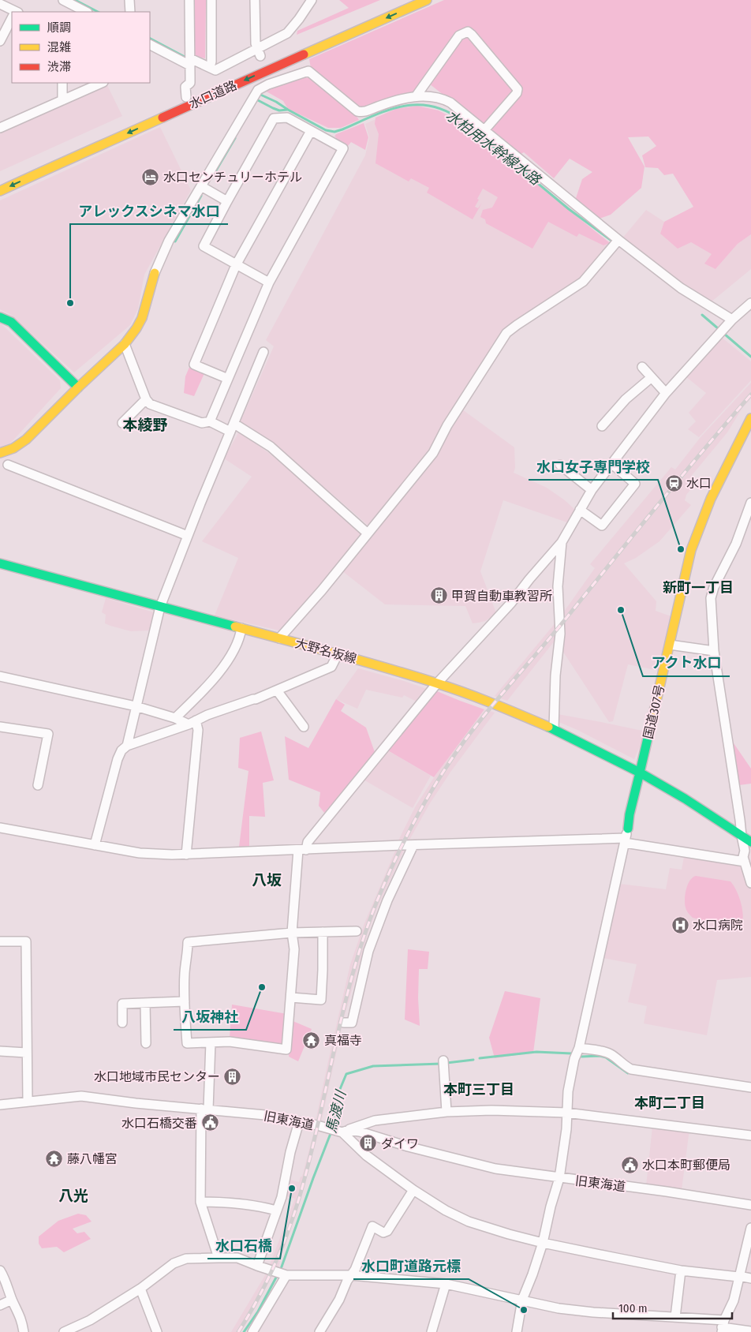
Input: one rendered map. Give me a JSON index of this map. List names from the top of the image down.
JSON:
{
  "streets": {
    "main road": ["水口道路", "大野名坂線", "国道307号"],
    "street": ["旧東海道"]
  },
  "crossings": [
    ["大野名坂線", "国道307号"]
  ],
  "districts": [
    "本綾野",
    "新町一丁目",
    "八坂",
    "本町三丁目",
    "本町二丁目",
    "八光"
  ],
  "water": ["水柏用水幹線水路", "馬渡川"],
  "places": {
    "hotel": ["水口センチュリーホテル"],
    "other": [
      "アレックスシネマ水口",
      "水口女子専門学校",
      "アクト水口",
      "八坂神社",
      "水口石橋",
      "水口町道路元標"
    ],
    "station": ["水口"],
    "building": ["甲賀自動車教習所", "水口地域市民センター", "ダイワ"],
    "hospital": ["水口病院"],
    "temple": ["真福寺", "藤八幡宮"],
    "public building": ["水口石橋交番", "水口本町郵便局"]
  },
  "legend": ["順調", "混雑", "渋滞"],
  "scale_bar": "100 m"
}
